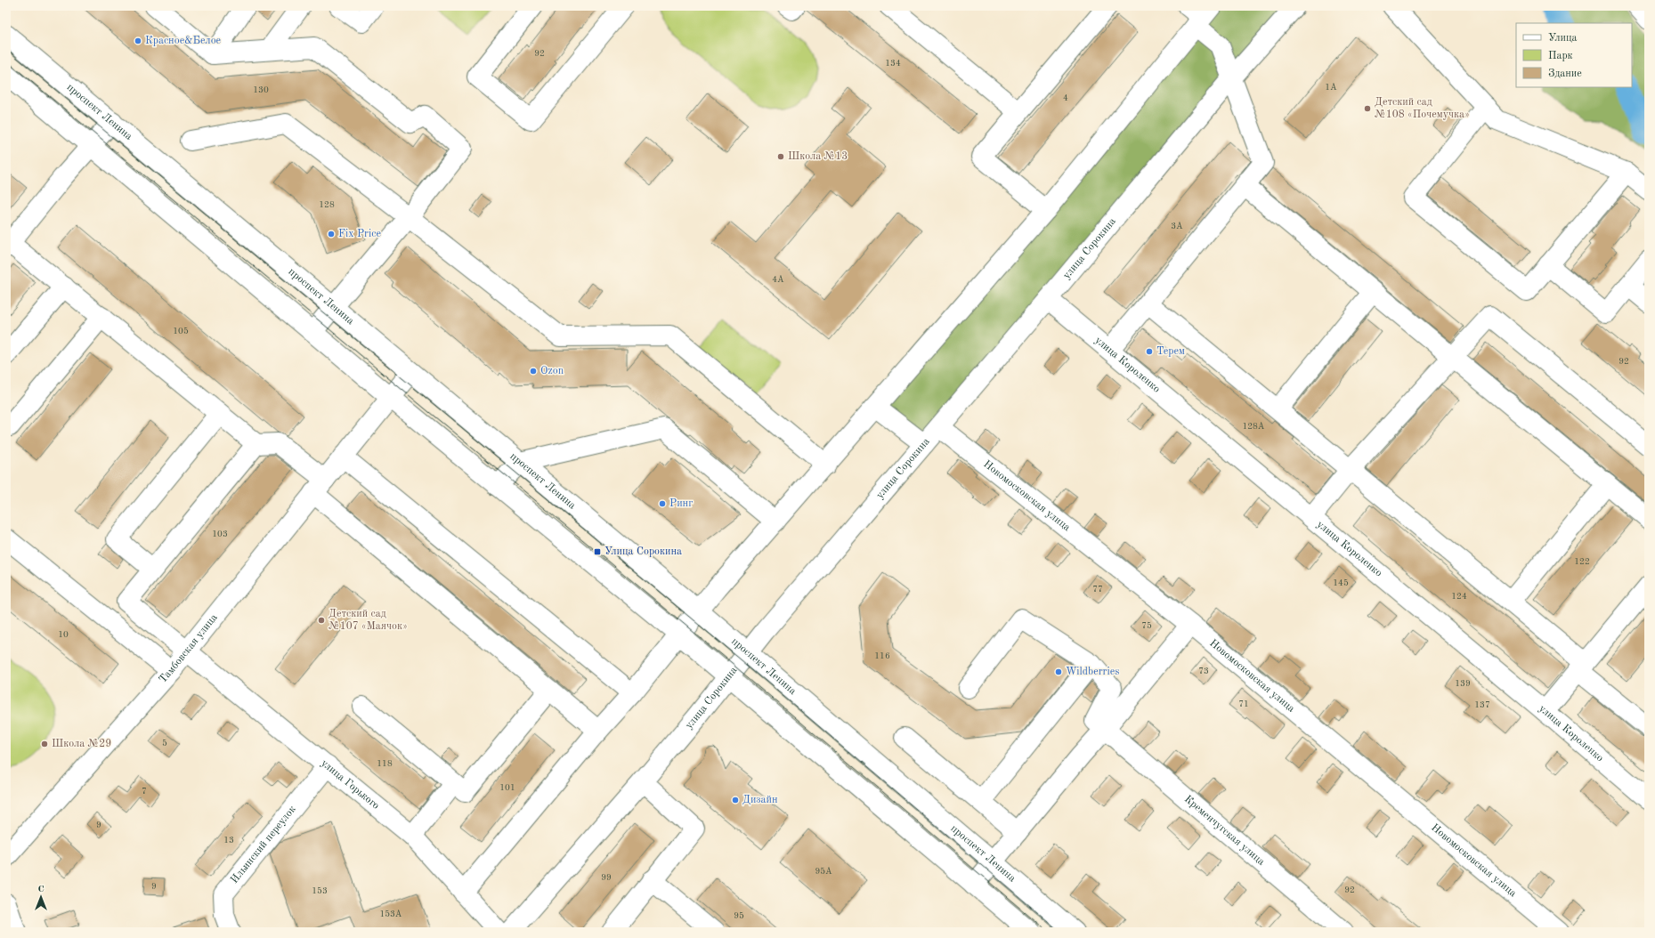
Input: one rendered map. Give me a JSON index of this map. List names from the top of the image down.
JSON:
{
  "streets": {
    "street": [
      "проспект Ленина",
      "улица Сорокина",
      "улица Короленко",
      "Новомосковская улица",
      "Тамбовская улица",
      "улица Горького",
      "Кременчугская улица",
      "Ильинский переулок"
    ]
  },
  "crossings": [
    ["проспект Ленина", "улица Сорокина"],
    ["проспект Ленина", "Тамбовская улица"],
    ["улица Сорокина", "улица Короленко"],
    ["улица Сорокина", "Новомосковская улица"],
    ["Тамбовская улица", "улица Горького"],
    ["улица Горького", "Ильинский переулок"]
  ],
  "places": {
    "other": [
      "Красное&Белое",
      "Детский сад №108 «Почемучка»",
      "Школа №13",
      "Fix Price",
      "Терем",
      "Ozon",
      "Ринг",
      "Детский сад №107 «Маячок»",
      "Wildberries",
      "Школа №29",
      "Дизайн"
    ],
    "transit": ["Улица Сорокина"]
  },
  "house_numbers": [
    "92",
    "134",
    "1А",
    "130",
    "4",
    "128",
    "3А",
    "4А",
    "105",
    "92",
    "128А",
    "103",
    "122",
    "145",
    "77",
    "124",
    "75",
    "10",
    "116",
    "73",
    "139",
    "71",
    "137",
    "5",
    "118",
    "101",
    "7",
    "9",
    "13",
    "95А",
    "99",
    "9",
    "92",
    "153",
    "153А",
    "95"
  ],
  "legend": ["Улица", "Парк", "Здание"],
  "north": "top"
}
